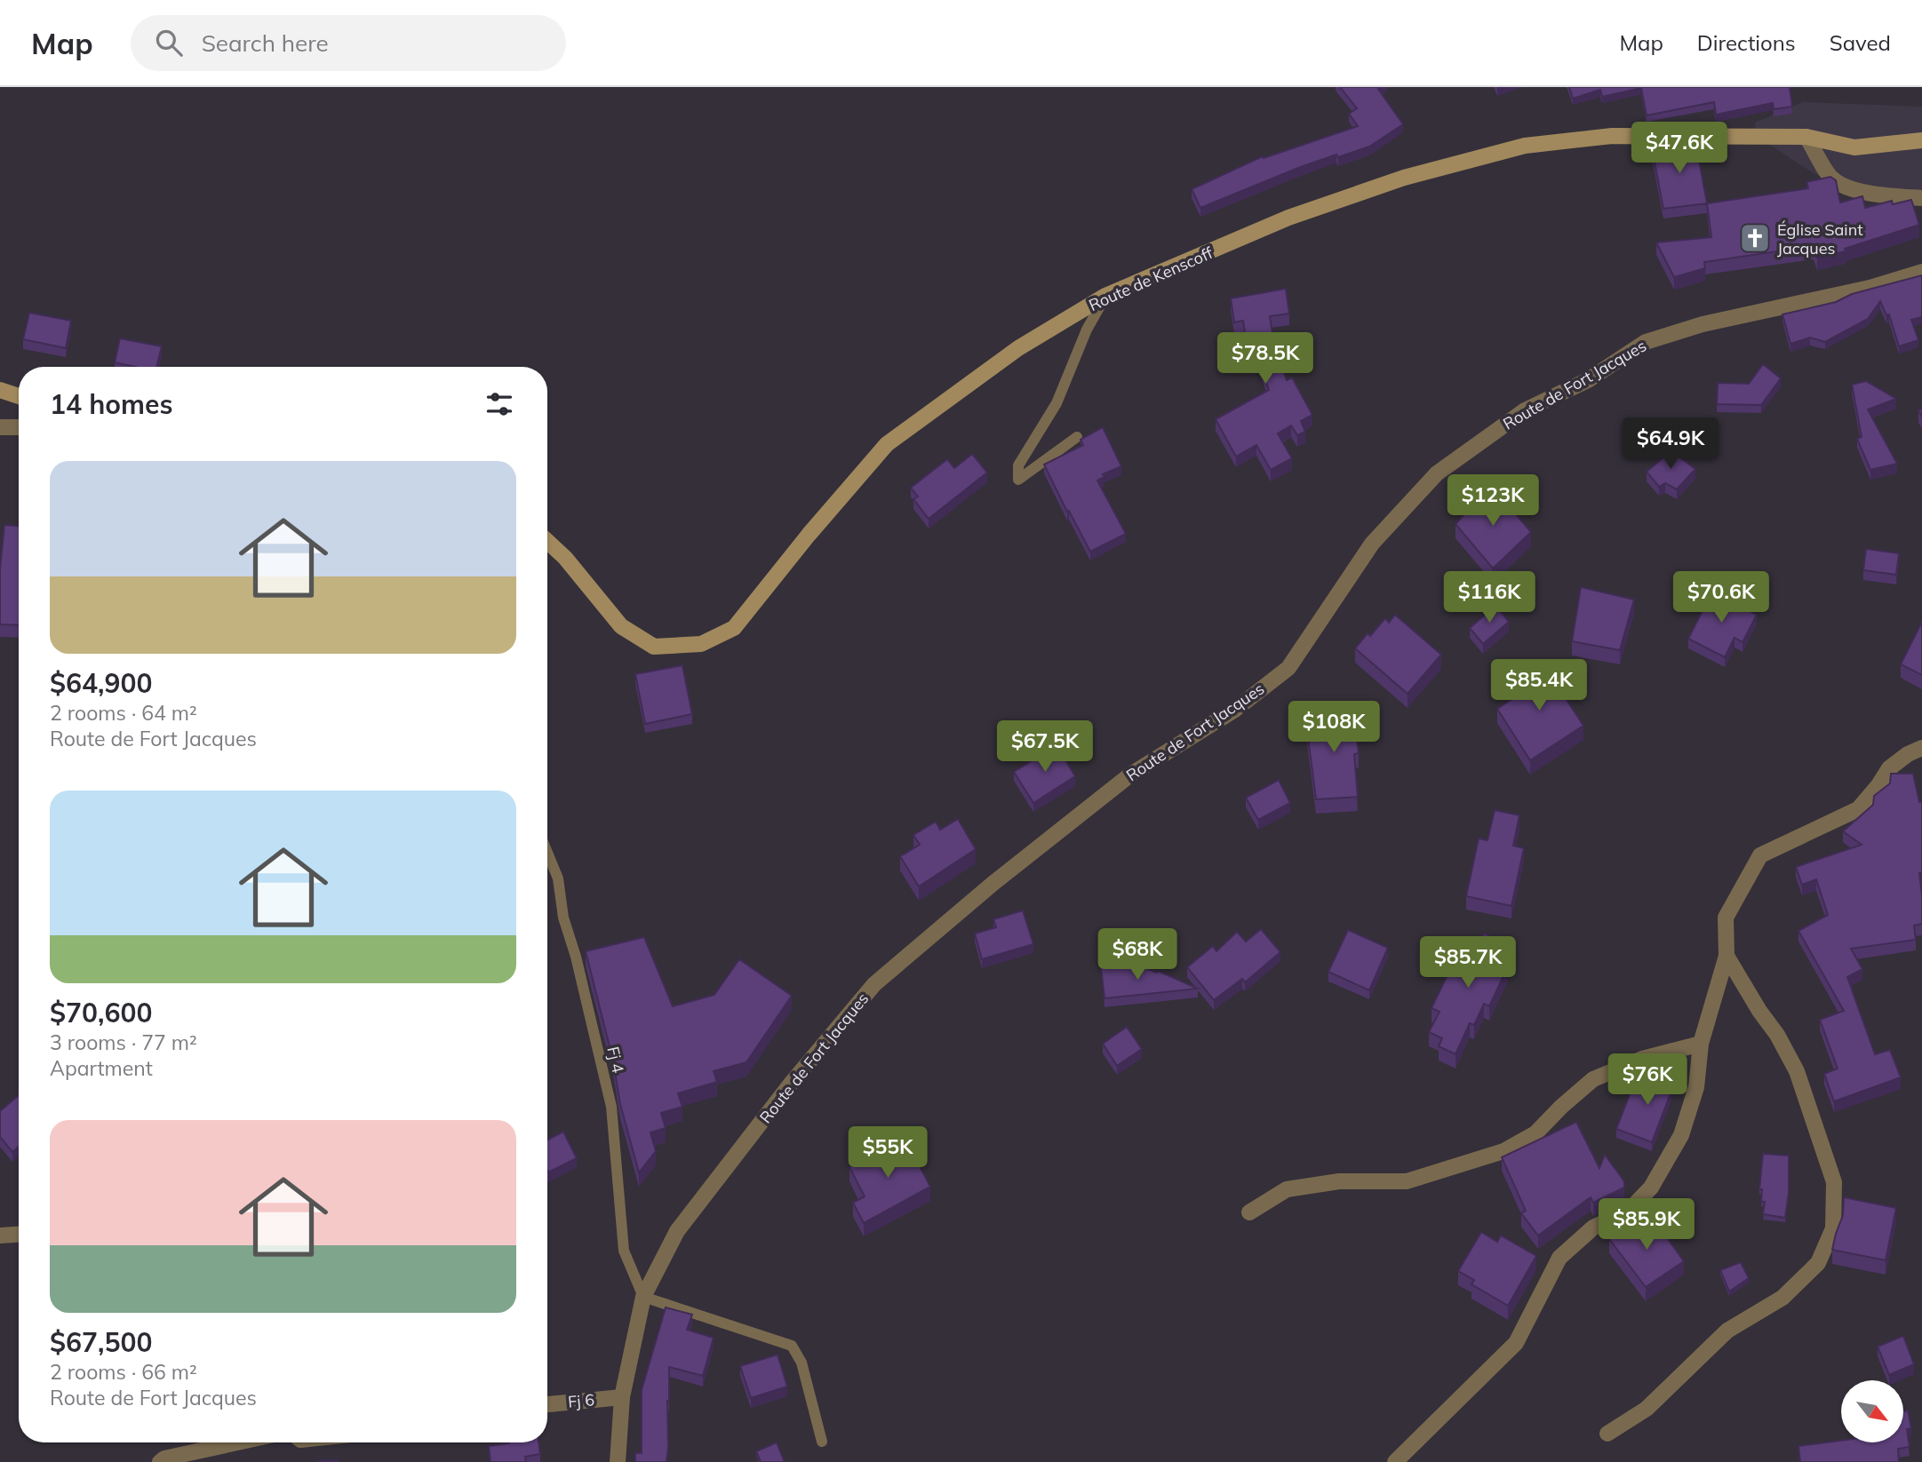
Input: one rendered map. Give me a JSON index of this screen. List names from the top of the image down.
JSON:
{
  "streets": {
    "main road": ["Route de Kenscoff"],
    "street": ["Route de Fort Jacques", "Fj 6"],
    "lane": ["Fj 4"]
  },
  "crossings": [
    ["Route de Fort Jacques", "Fj 4"],
    ["Route de Fort Jacques", "Fj 6"]
  ],
  "places": {
    "church": ["Église Saint Jacques"]
  },
  "north": "bottom right",
  "page": {
    "header": "Map",
    "search": "Search here",
    "nav": ["Map", "Directions", "Saved"],
    "price": [
      "$47.6K",
      "$78.5K",
      "$64.9K",
      "$123K",
      "$116K",
      "$70.6K",
      "$85.4K",
      "$108K",
      "$67.5K",
      "$68K",
      "$85.7K",
      "$76K",
      "$55K",
      "$85.9K"
    ],
    "heading": "14 homes",
    "list": [
      {
        "name": "$64,900",
        "note": "2 rooms · 64 m² · Route de Fort Jacques"
      },
      {
        "name": "$70,600",
        "note": "3 rooms · 77 m² · Apartment"
      },
      {
        "name": "$67,500",
        "note": "2 rooms · 66 m² · Route de Fort Jacques"
      }
    ]
  }
}
